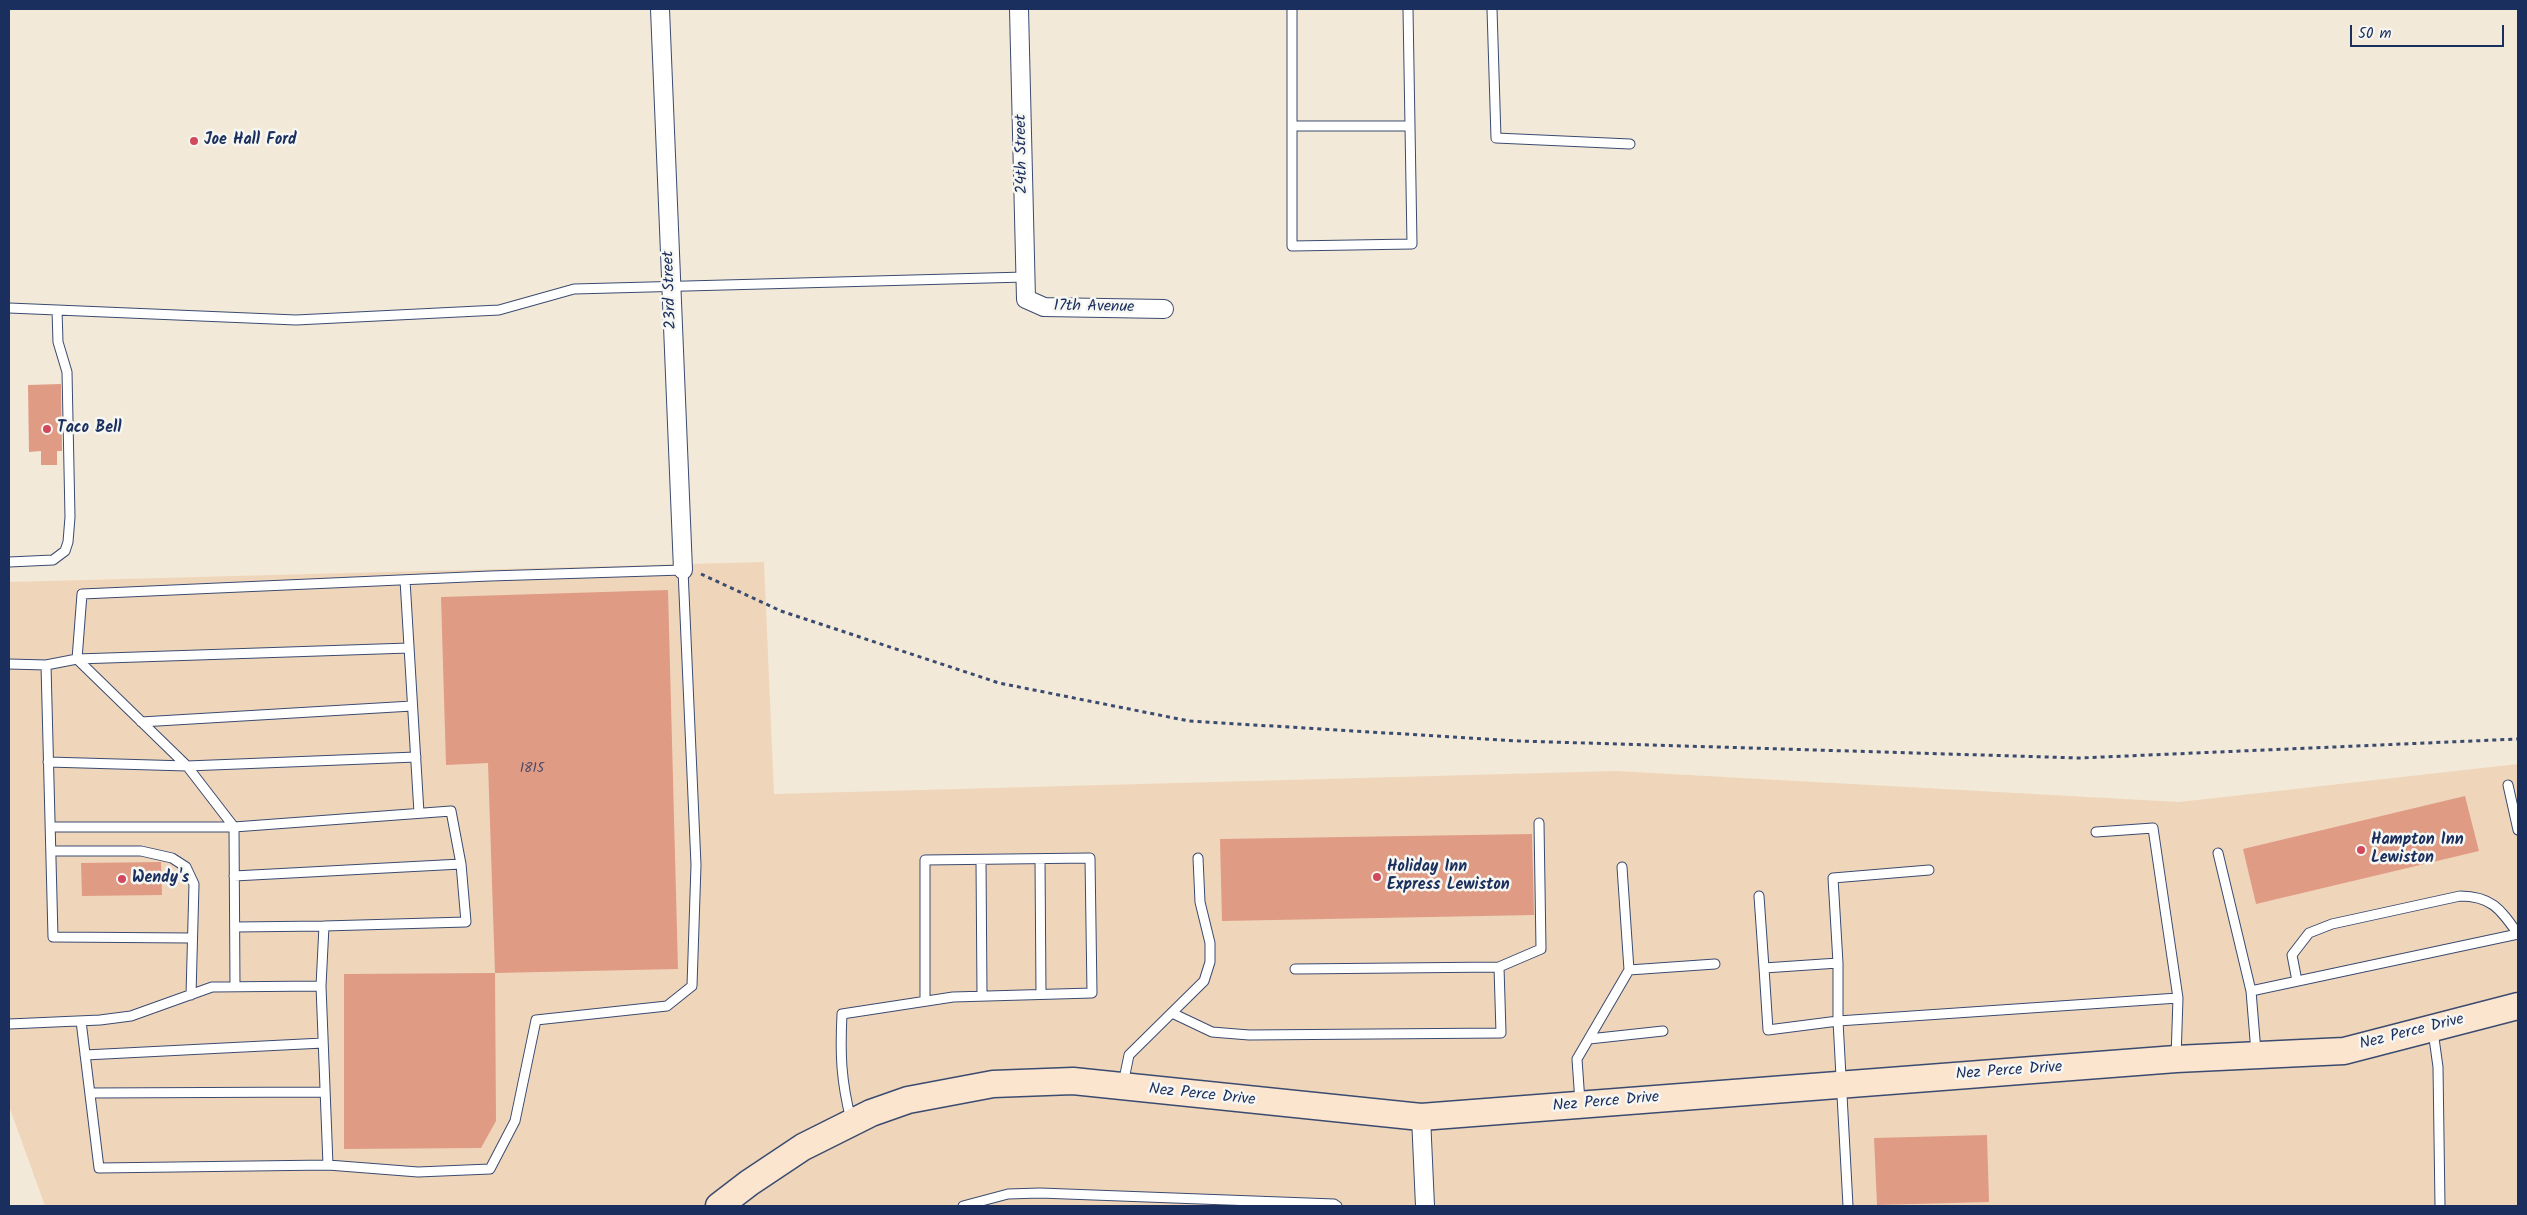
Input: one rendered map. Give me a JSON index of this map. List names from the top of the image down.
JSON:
{
  "streets": {
    "street": [
      "24th Street",
      "23rd Street",
      "17th Avenue",
      "Nez Perce Drive"
    ]
  },
  "crossings": [
    ["24th Street", "17th Avenue"]
  ],
  "places": [
    "Joe Hall Ford",
    "Taco Bell",
    "Hampton Inn Lewiston",
    "Holiday Inn Express Lewiston",
    "Wendy's"
  ],
  "house_numbers": ["1815"],
  "scale_bar": "50 m"
}
